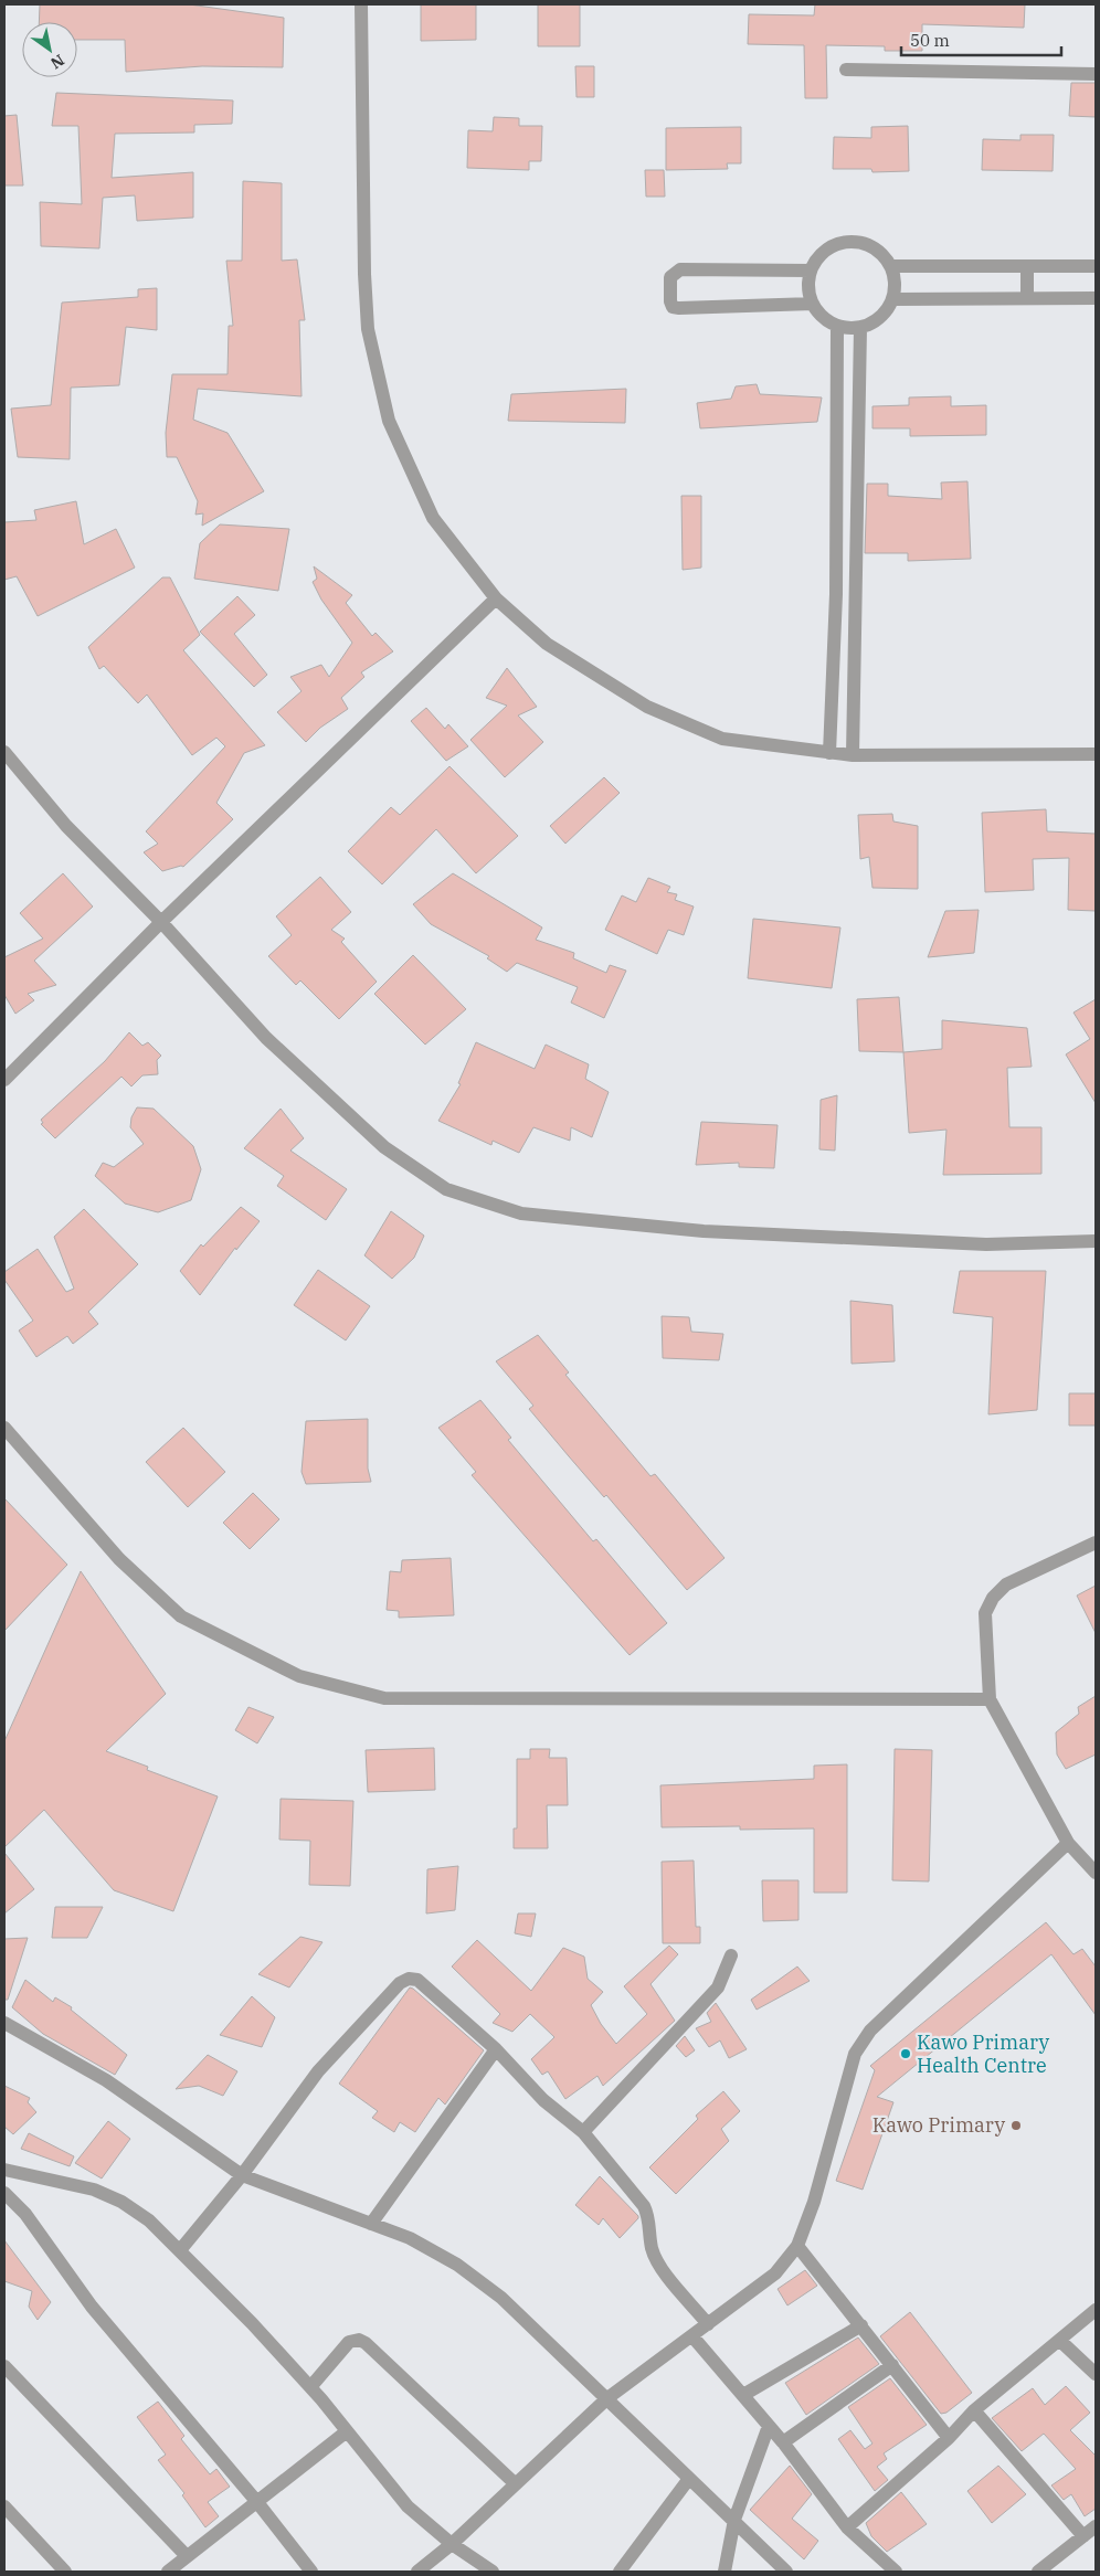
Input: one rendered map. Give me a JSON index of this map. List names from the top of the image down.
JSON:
{
  "places": ["Kawo Primary Health Centre", "Kawo Primary"],
  "scale_bar": "50 m",
  "north": "bottom right"
}
